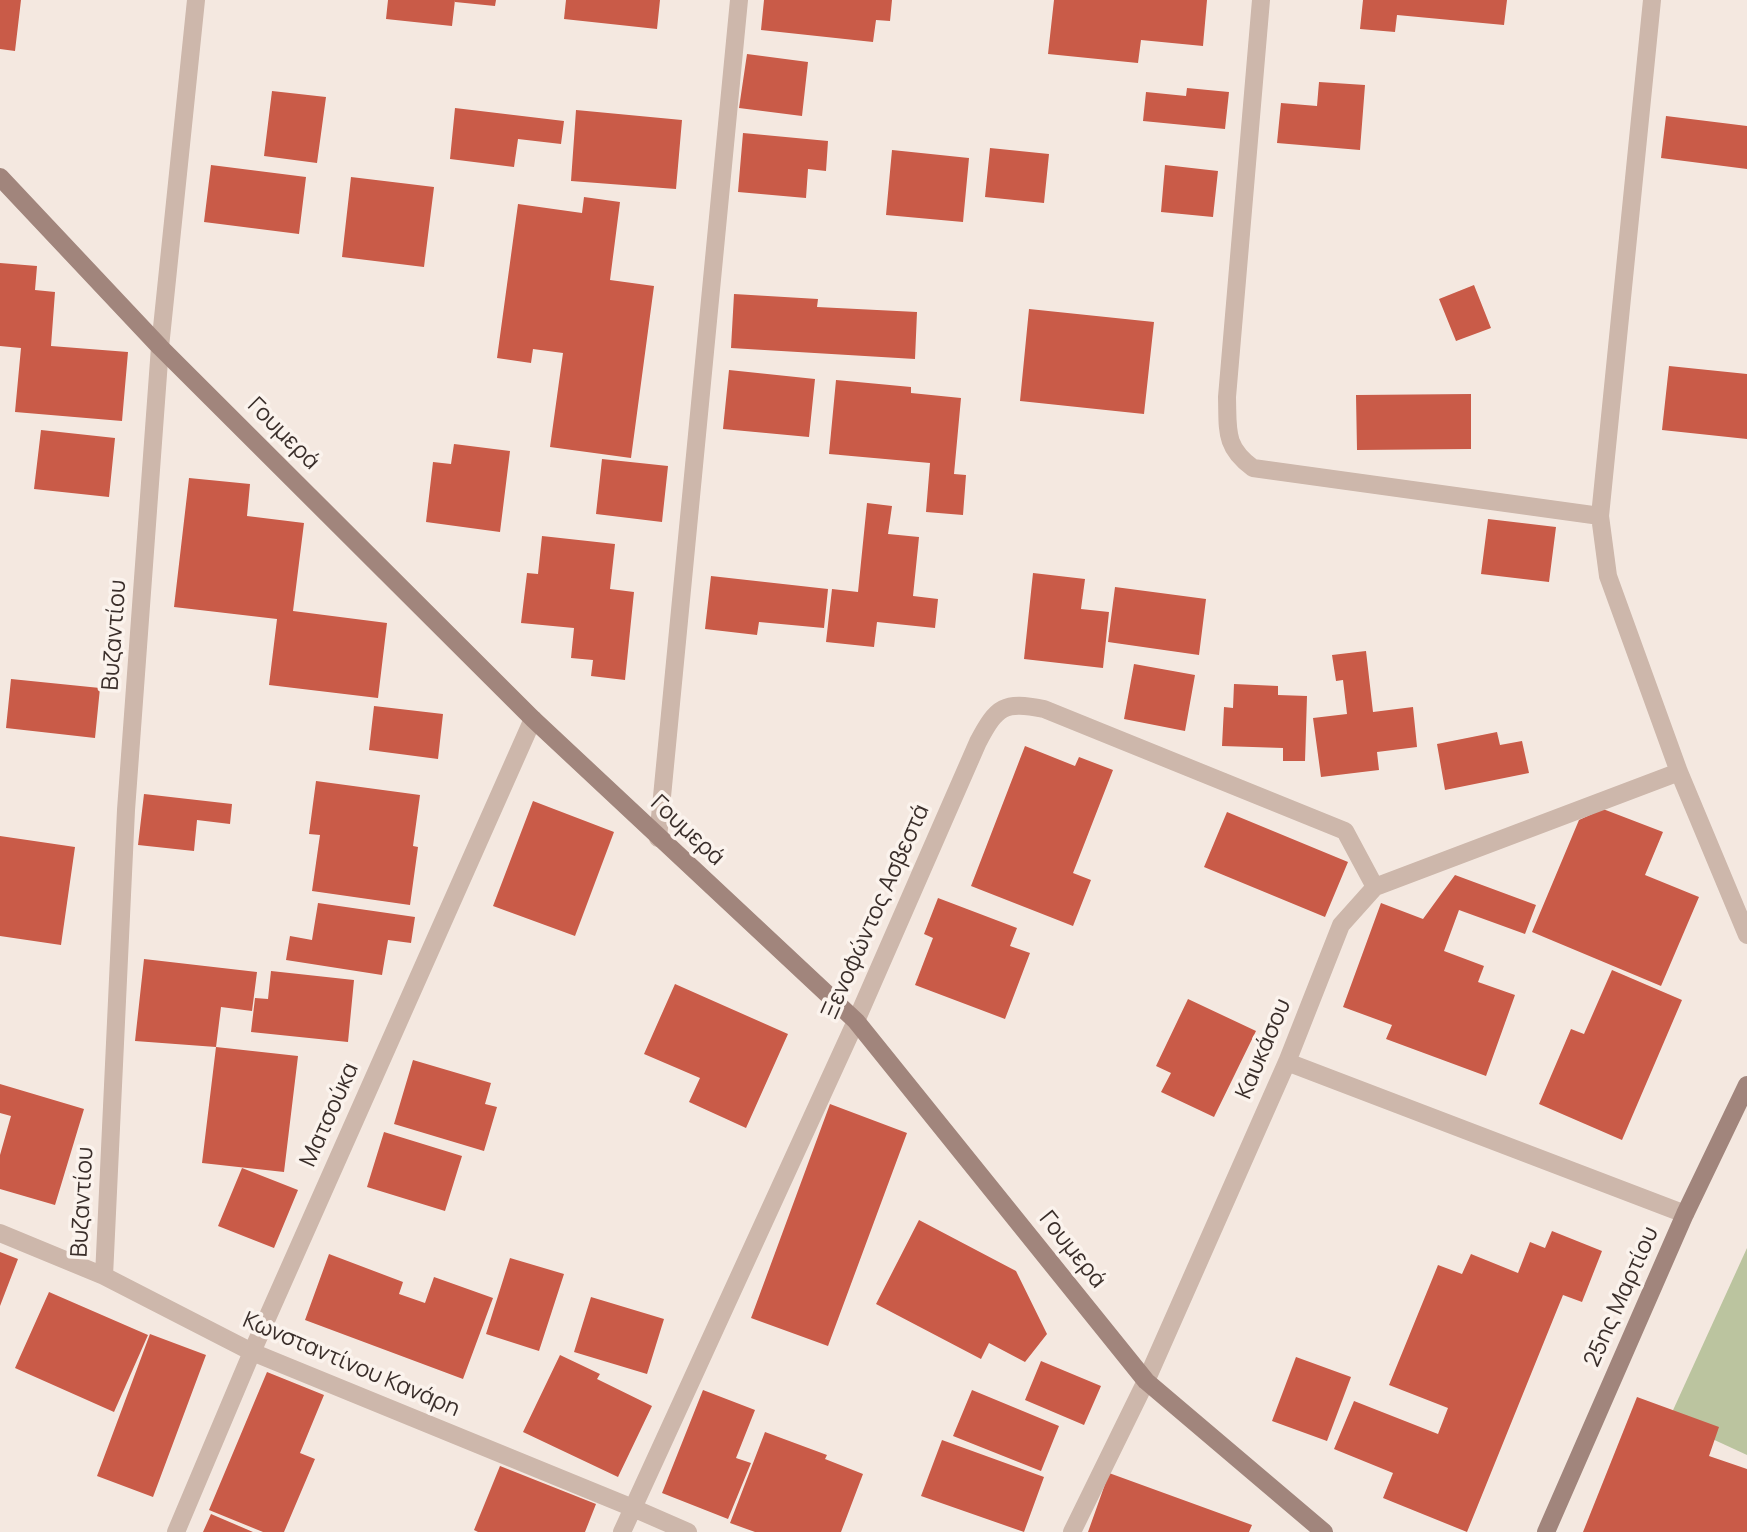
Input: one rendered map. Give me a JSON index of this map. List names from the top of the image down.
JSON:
{
  "streets": {
    "street": [
      "Γουμερά",
      "Βυζαντίου",
      "Ξενοφώντος Ασβεστά",
      "Καυκάσου",
      "Ματσούκα",
      "25ης Μαρτίου",
      "Κωνσταντίνου Κανάρη"
    ]
  },
  "crossings": [
    ["Γουμερά", "Βυζαντίου"],
    ["Γουμερά", "Ξενοφώντος Ασβεστά"],
    ["Γουμερά", "Καυκάσου"],
    ["Γουμερά", "Ματσούκα"],
    ["Βυζαντίου", "Κωνσταντίνου Κανάρη"],
    ["Ξενοφώντος Ασβεστά", "Καυκάσου"],
    ["Ξενοφώντος Ασβεστά", "Κωνσταντίνου Κανάρη"],
    ["Ματσούκα", "Κωνσταντίνου Κανάρη"]
  ]
}
